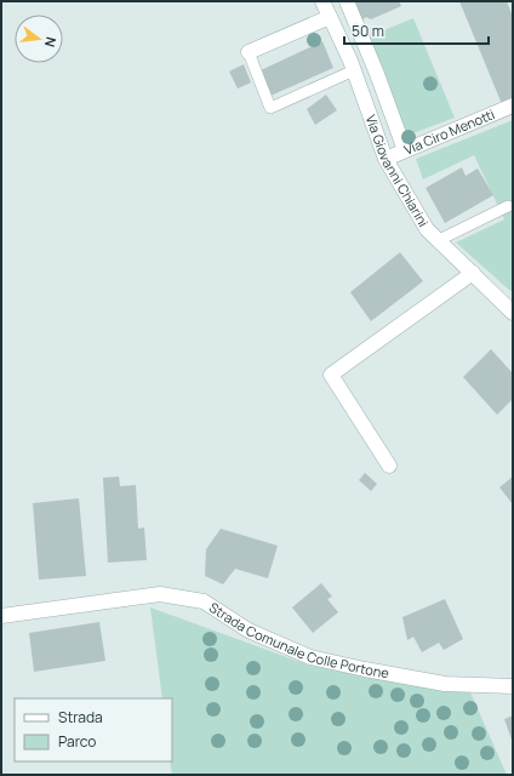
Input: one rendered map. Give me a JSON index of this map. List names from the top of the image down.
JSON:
{
  "streets": {
    "street": ["Via Ciro Menotti", "Via Giovanni Chiarini", "Strada Comunale Colle Portone"]
  },
  "crossings": [
    ["Via Ciro Menotti", "Via Giovanni Chiarini"]
  ],
  "legend": ["Strada", "Parco"],
  "scale_bar": "50 m",
  "north": "right"
}
